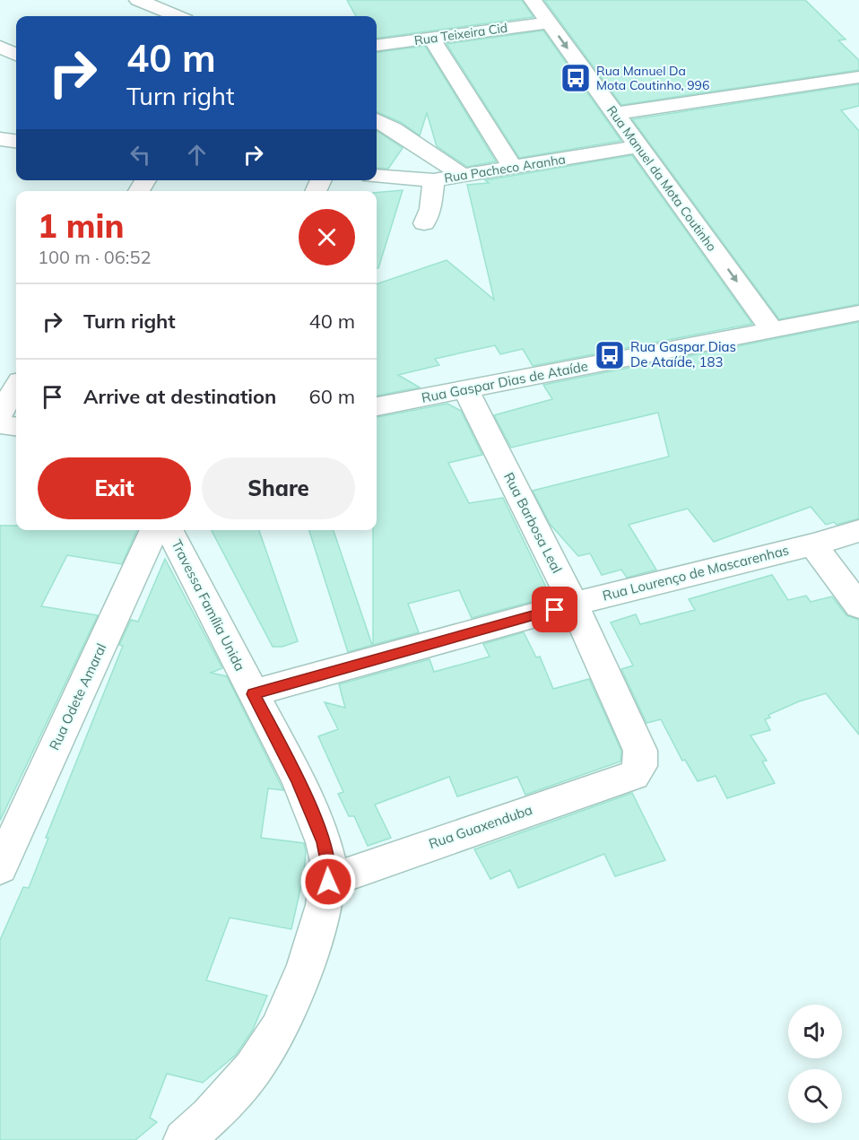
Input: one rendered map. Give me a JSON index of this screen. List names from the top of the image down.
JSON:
{
  "streets": {
    "street": [
      "Rua Teixeira Cid",
      "Rua Pacheco Aranha",
      "Rua Manuel da Mota Coutinho",
      "Rua Gaspar Dias de Ataíde",
      "Rua Barbosa Leal",
      "Rua Lourenço de Mascarenhas",
      "Travessa Família Unida",
      "Rua Odete Amaral",
      "Rua Guaxenduba"
    ]
  },
  "crossings": [
    ["Rua Teixeira Cid", "Rua Manuel da Mota Coutinho"],
    ["Rua Pacheco Aranha", "Rua Manuel da Mota Coutinho"],
    ["Rua Manuel da Mota Coutinho", "Rua Gaspar Dias de Ataíde"],
    ["Rua Gaspar Dias de Ataíde", "Rua Barbosa Leal"],
    ["Rua Barbosa Leal", "Rua Lourenço de Mascarenhas"],
    ["Rua Barbosa Leal", "Rua Guaxenduba"],
    ["Rua Lourenço de Mascarenhas", "Travessa Família Unida"],
    ["Travessa Família Unida", "Rua Guaxenduba"]
  ],
  "places": {
    "bus stop": ["Rua Manuel Da Mota Coutinho, 996", "Rua Gaspar Dias De Ataíde, 183"]
  },
  "page": {
    "turn": ["40 m", "Turn right"],
    "heading": ["1 min", "100 m · 06:52"],
    "list": [
      {
        "name": "Turn right",
        "value": "40 m"
      },
      {
        "name": "Arrive at destination",
        "value": "60 m"
      }
    ],
    "buttons": ["Exit", "Share"]
  }
}
